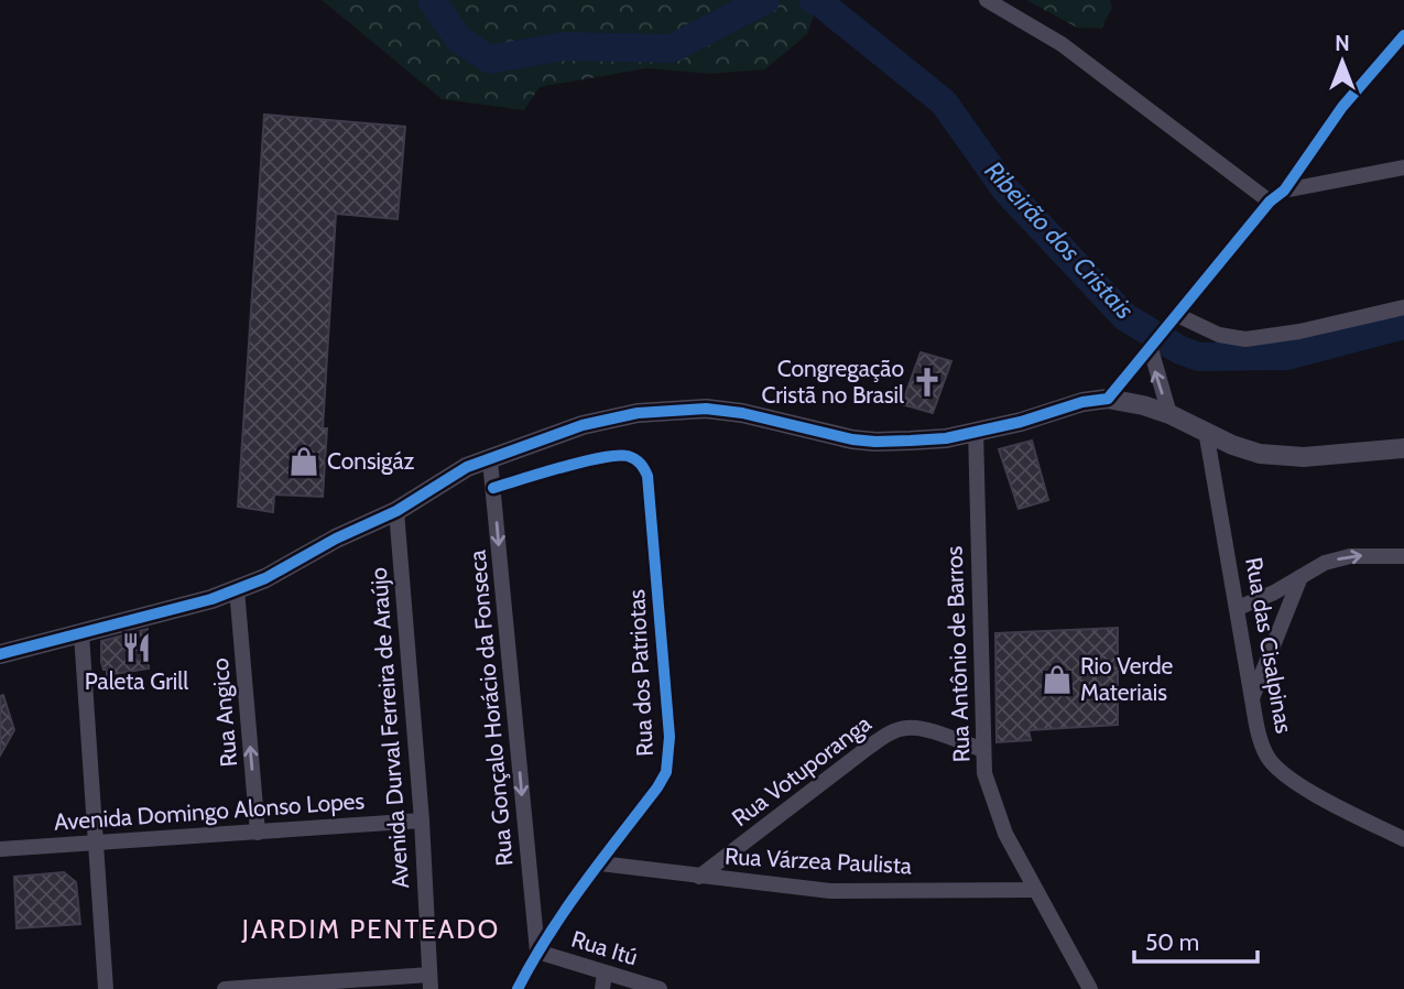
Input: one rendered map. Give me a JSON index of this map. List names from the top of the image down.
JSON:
{
  "streets": {
    "street": [
      "Rua das Cisalpinas",
      "Rua Antônio de Barros",
      "Rua dos Patriotas",
      "Rua Gonçalo Horácio da Fonseca",
      "Rua Angico",
      "Avenida Durval Ferreira de Araújo",
      "Rua Votuporanga",
      "Avenida Domingo Alonso Lopes",
      "Rua Várzea Paulista",
      "Rua Itú"
    ]
  },
  "crossings": [
    ["Rua Antônio de Barros", "Rua Votuporanga"],
    ["Rua Antônio de Barros", "Rua Várzea Paulista"],
    ["Rua dos Patriotas", "Rua Gonçalo Horácio da Fonseca"],
    ["Rua dos Patriotas", "Rua Várzea Paulista"],
    ["Rua dos Patriotas", "Rua Itú"],
    ["Rua Gonçalo Horácio da Fonseca", "Rua Itú"],
    ["Rua Angico", "Avenida Domingo Alonso Lopes"],
    ["Avenida Durval Ferreira de Araújo", "Avenida Domingo Alonso Lopes"],
    ["Rua Votuporanga", "Rua Várzea Paulista"]
  ],
  "one_way": ["Rua Gonçalo Horácio da Fonseca", "Rua Angico"],
  "districts": ["JARDIM PENTEADO"],
  "water": ["Ribeirão dos Cristais"],
  "places": {
    "church": ["Congregação Cristã no Brasil"],
    "shop": ["Consigáz", "Rio Verde Materiais"],
    "restaurant": ["Paleta Grill"]
  },
  "scale_bar": "50 m",
  "north": "top"
}
